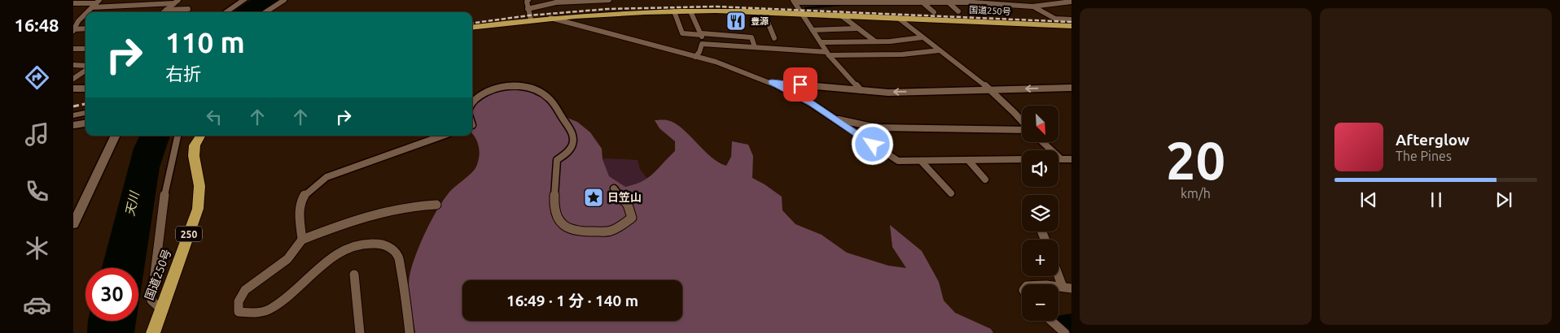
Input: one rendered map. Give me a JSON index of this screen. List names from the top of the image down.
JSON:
{
  "streets": {
    "highway": ["国道250号", "250"]
  },
  "water": ["天川"],
  "places": {
    "restaurant": ["豊源"],
    "place": ["日笠山"]
  },
  "north": "bottom right",
  "page": {
    "tabs": "16:48",
    "tile": ["20", "km/h"],
    "turn": ["110 m", "右折"],
    "map_buttons": ["+", "−"],
    "song": ["Afterglow", "The Pines"],
    "limit": "30",
    "trip": "16:49 · 1 分 · 140 m"
  }
}
